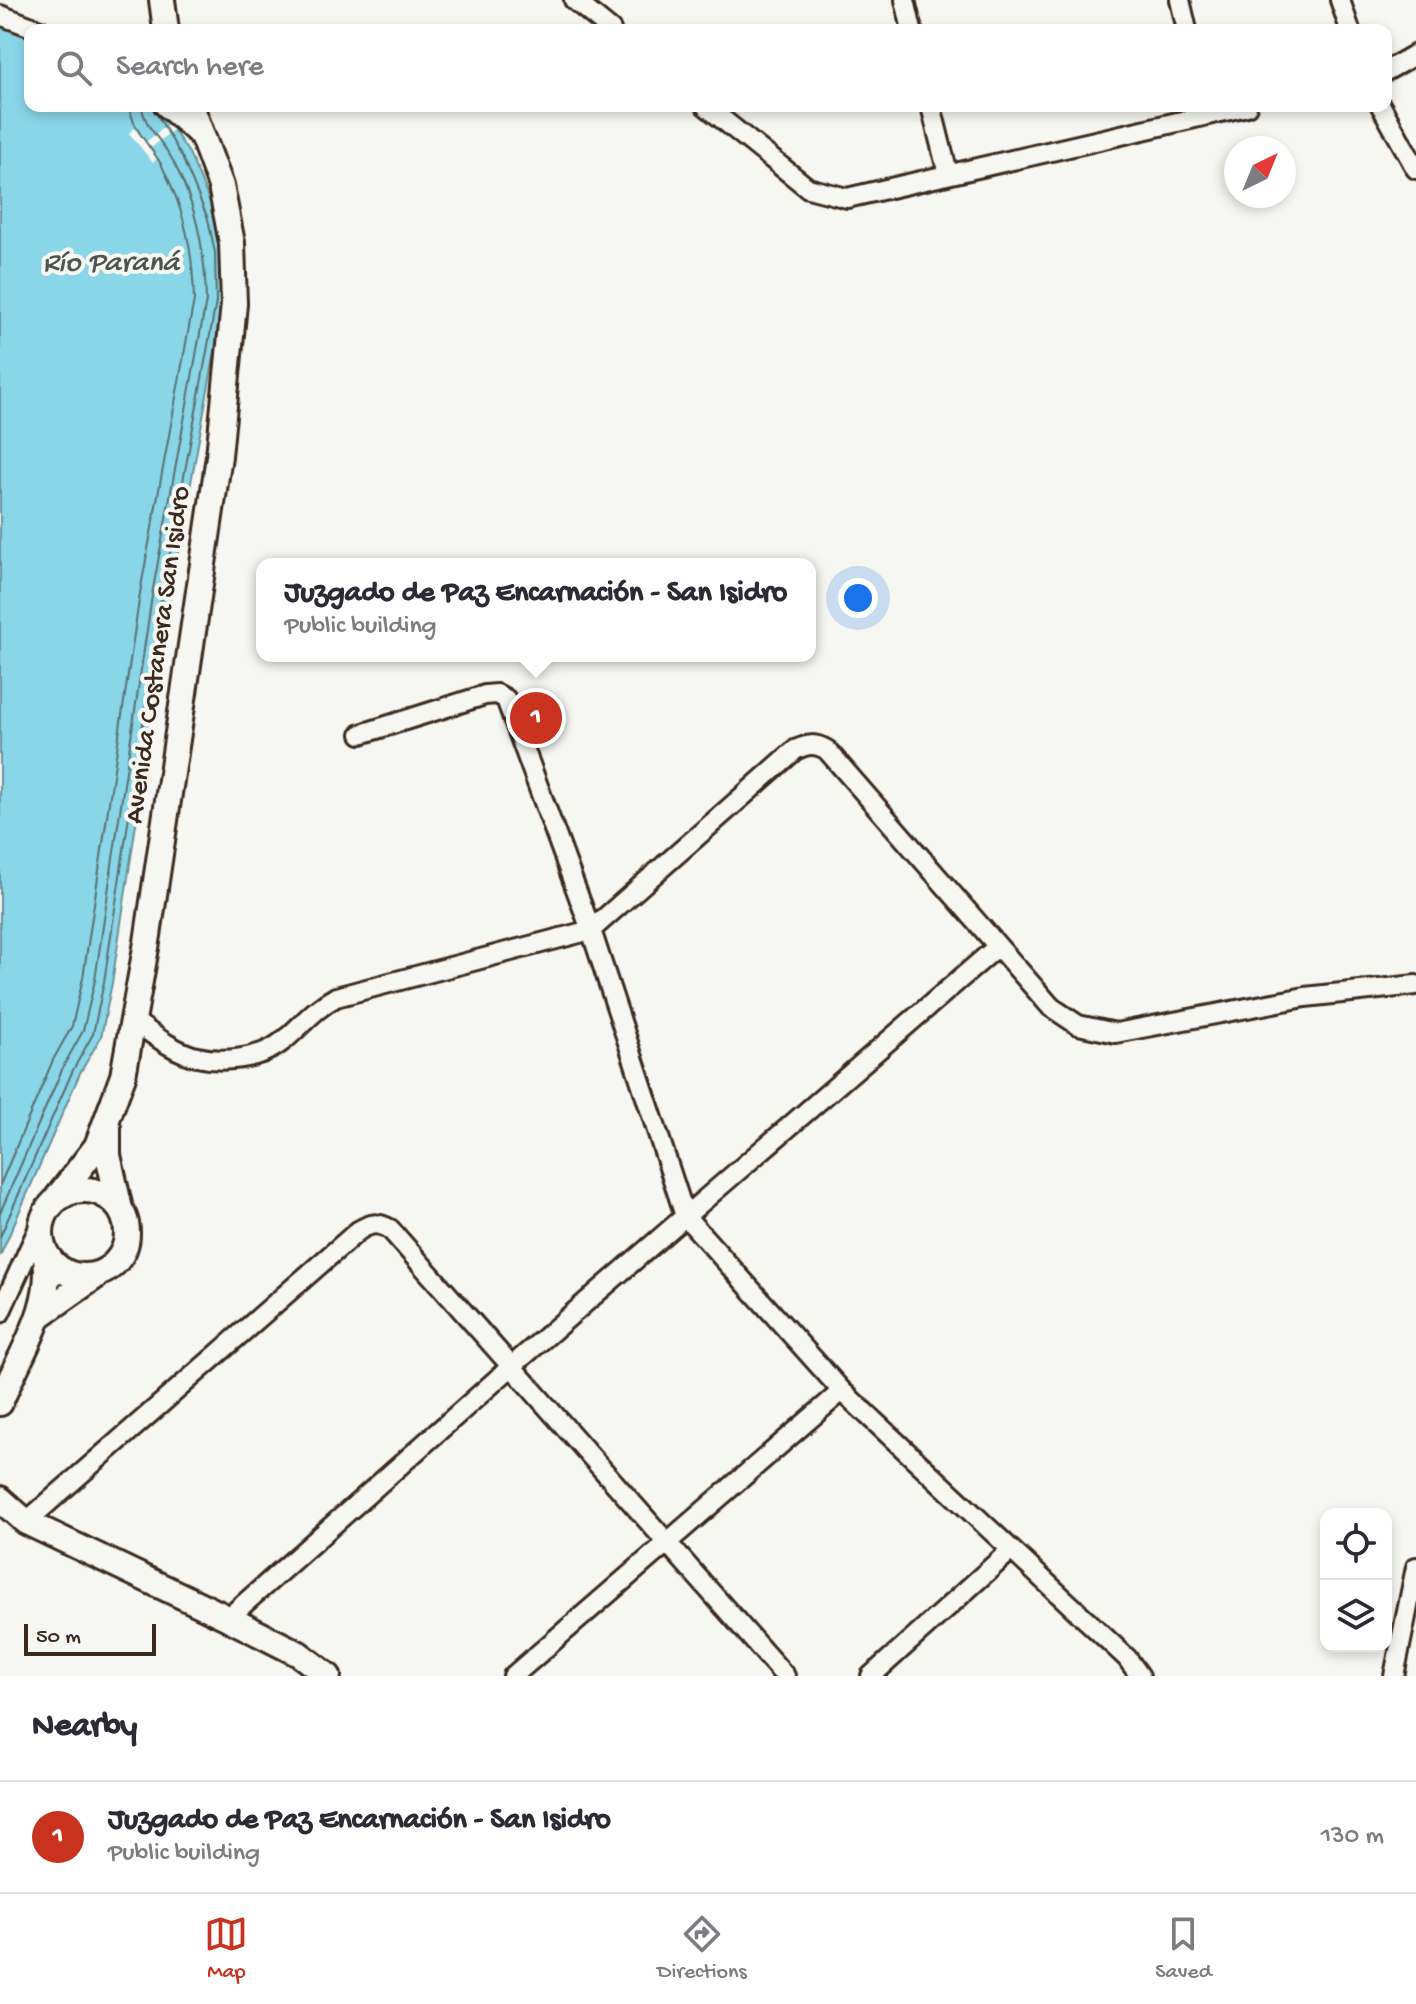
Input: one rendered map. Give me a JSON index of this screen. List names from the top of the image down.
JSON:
{
  "streets": {
    "main road": ["Avenida Costanera San Isidro"]
  },
  "water": ["Río Paraná"],
  "scale_bar": "50 m",
  "north": "top right",
  "page": {
    "search": "Search here",
    "popup": ["Juzgado de Paz Encarnación - San Isidro", "Public building"],
    "pins": "1",
    "scale": "50 m",
    "heading": "Nearby",
    "list": [
      {
        "mark": "1",
        "name": "Juzgado de Paz Encarnación - San Isidro",
        "note": "Public building",
        "value": "130 m"
      }
    ],
    "nav": ["Map", "Directions", "Saved"]
  }
}
